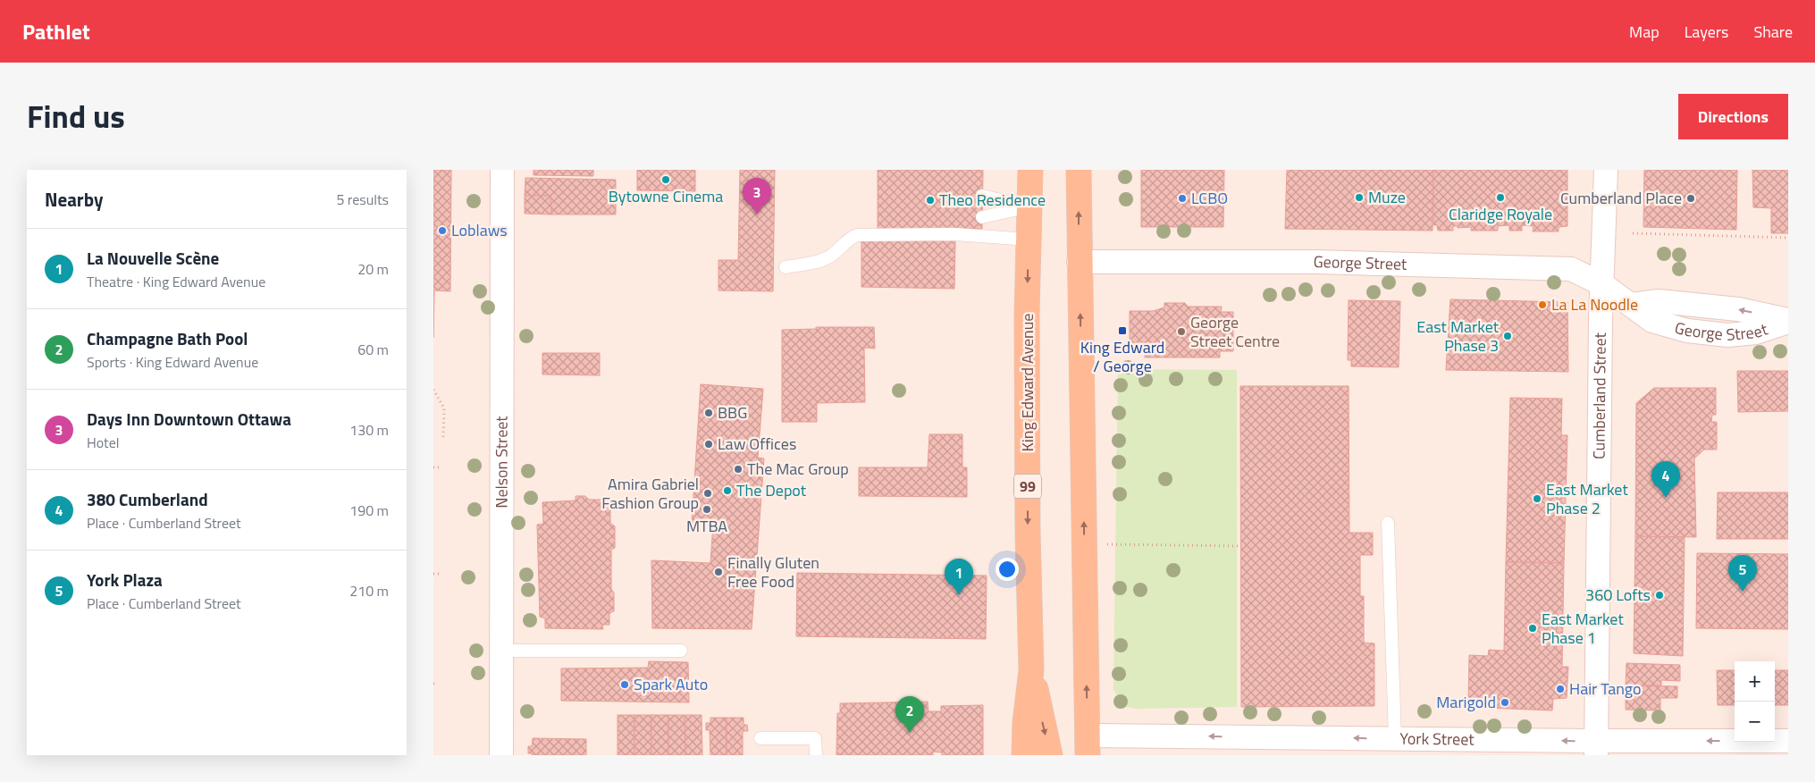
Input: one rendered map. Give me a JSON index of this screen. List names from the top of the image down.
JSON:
{
  "streets": {
    "main road": ["King Edward Avenue", "99"],
    "street": [
      "George Street",
      "Cumberland Street",
      "Nelson Street",
      "York Street"
    ]
  },
  "crossings": [
    ["George Street", "Cumberland Street"],
    ["Cumberland Street", "York Street"]
  ],
  "one_way": ["York Street"],
  "places": {
    "other": [
      "Bytowne Cinema",
      "Muze",
      "Claridge Royale",
      "LCBO",
      "Cumberland Place",
      "Theo Residence",
      "Loblaws",
      "La La Noodle",
      "George Street Centre",
      "East Market Phase 3",
      "BBG",
      "Law Offices",
      "The Mac Group",
      "The Depot",
      "Amira Gabriel Fashion Group",
      "East Market Phase 2",
      "MTBA",
      "Finally Gluten Free Food",
      "360 Lofts",
      "East Market Phase 1",
      "Spark Auto",
      "Hair Tango",
      "Marigold"
    ],
    "transit": ["King Edward / George"]
  },
  "page": {
    "header": "Pathlet",
    "nav": ["Map", "Layers", "Share"],
    "title": "Find us",
    "buttons": "Directions",
    "heading": ["Nearby", "5 results"],
    "pins": [
      "3",
      "4",
      "5",
      "1",
      "2"
    ],
    "list": [
      {
        "mark": "1",
        "name": "La Nouvelle Scène",
        "note": "Theatre · King Edward Avenue",
        "value": "20 m"
      },
      {
        "mark": "2",
        "name": "Champagne Bath Pool",
        "note": "Sports · King Edward Avenue",
        "value": "60 m"
      },
      {
        "mark": "3",
        "name": "Days Inn Downtown Ottawa",
        "note": "Hotel",
        "value": "130 m"
      },
      {
        "mark": "4",
        "name": "380 Cumberland",
        "note": "Place · Cumberland Street",
        "value": "190 m"
      },
      {
        "mark": "5",
        "name": "York Plaza",
        "note": "Place · Cumberland Street",
        "value": "210 m"
      }
    ],
    "map_buttons": ["+", "−"]
  }
}
